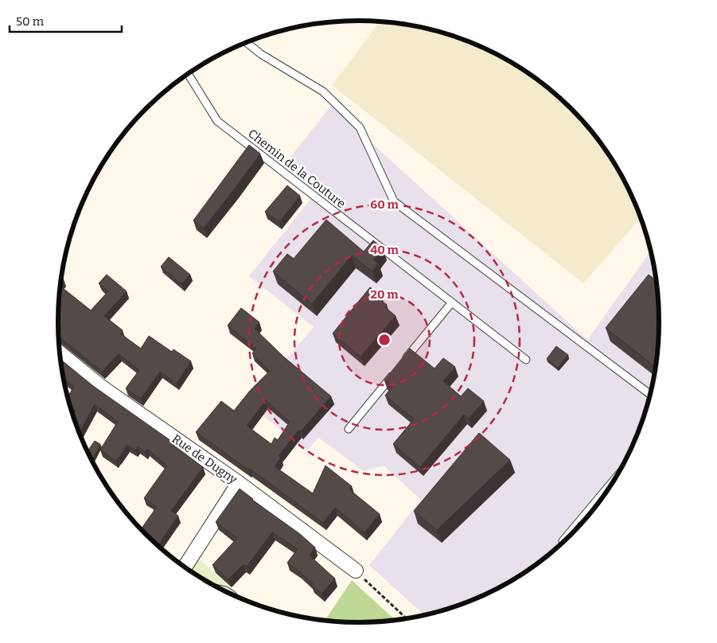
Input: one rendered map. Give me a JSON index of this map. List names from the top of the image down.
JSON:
{
  "streets": {
    "street": ["Rue de Dugny"],
    "lane": ["Chemin de la Couture"]
  },
  "scale_bar": "50 m",
  "rings": ["60 m", "40 m", "20 m"]
}
